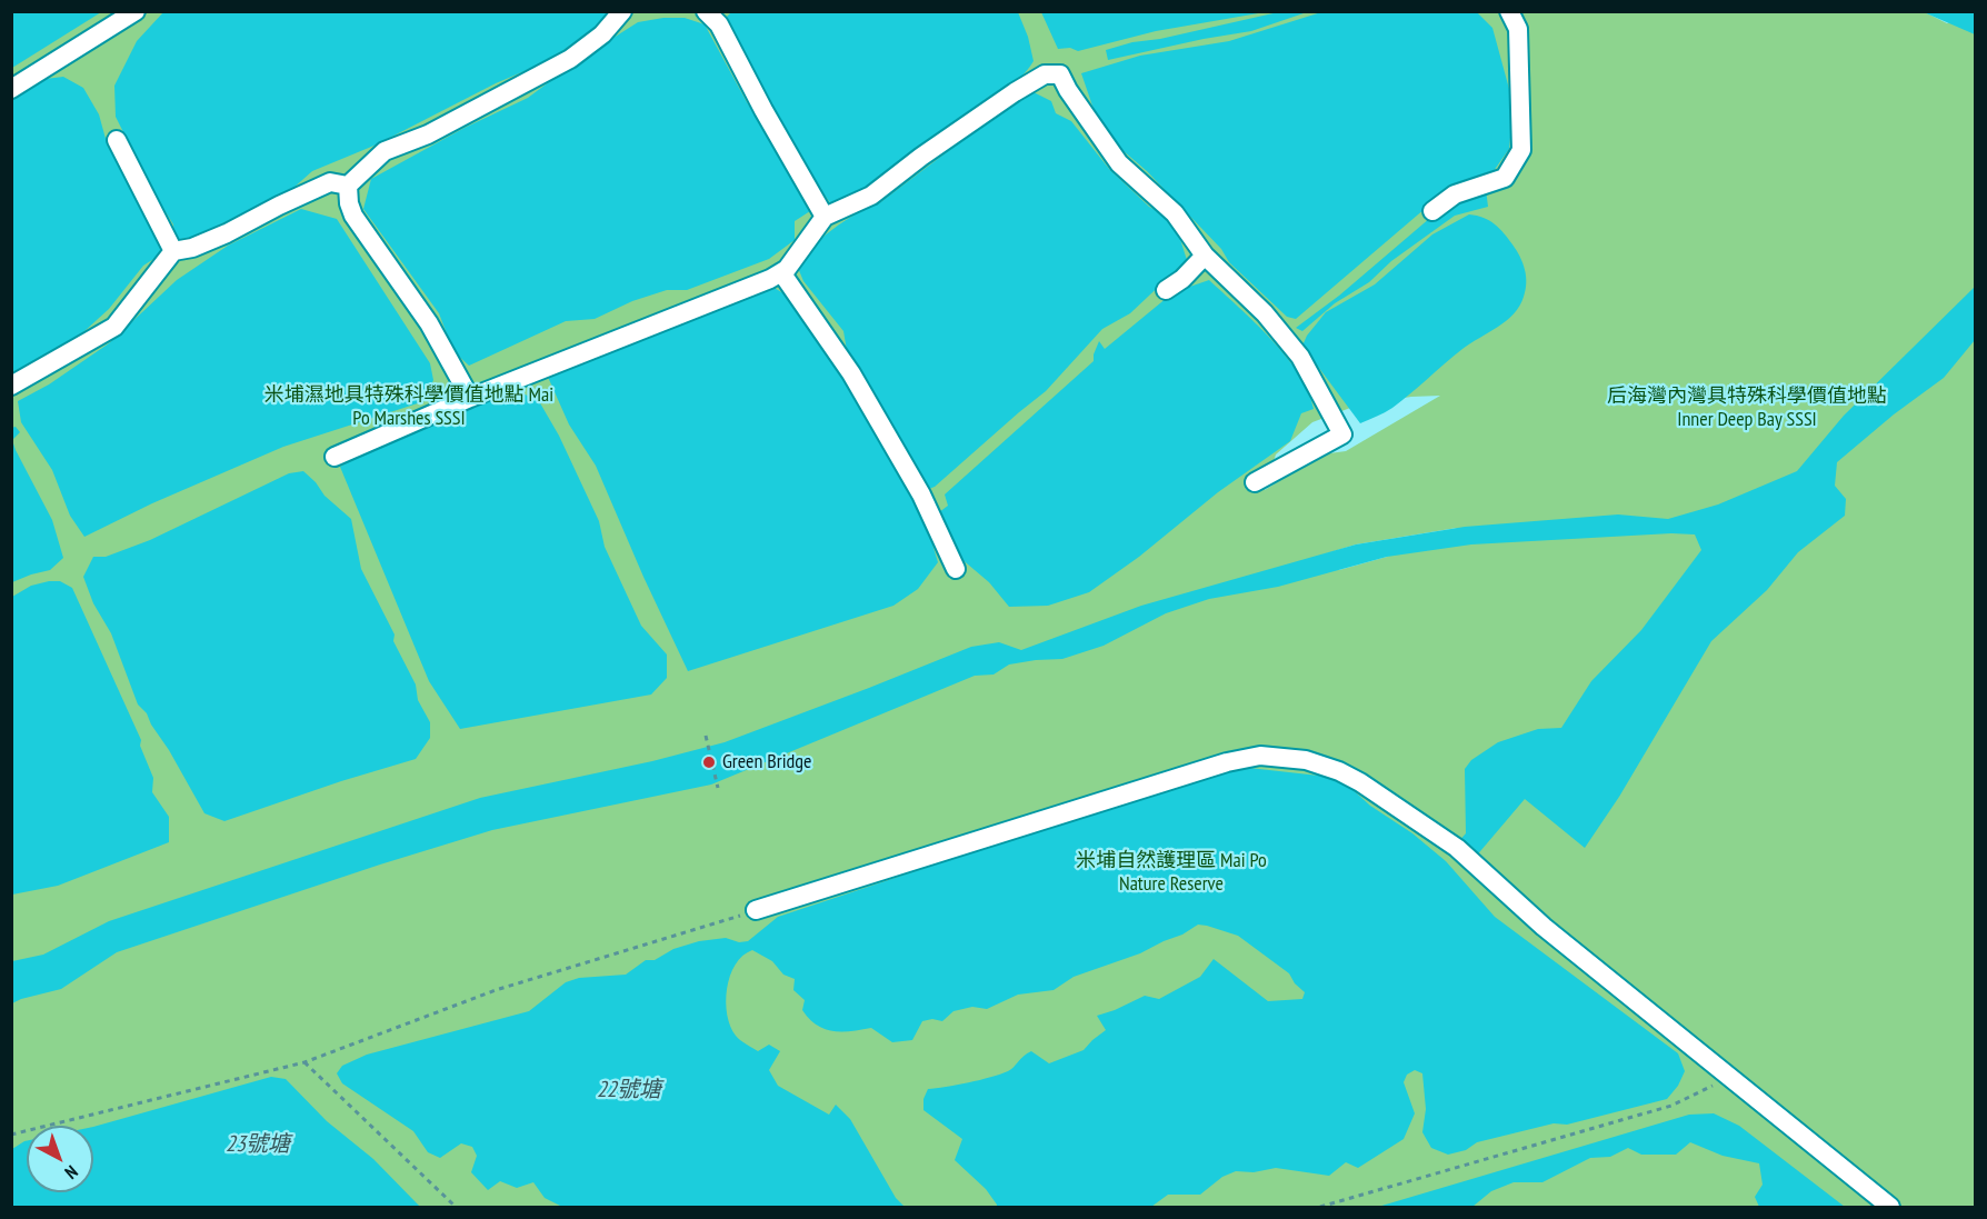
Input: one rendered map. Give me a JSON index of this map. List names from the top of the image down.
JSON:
{
  "water": ["22號塘", "23號塘"],
  "parks": ["米埔濕地具特殊科學價值地點 Mai Po Marshes SSSI", "后海灣內灣具特殊科學價值地點 Inner Deep Bay SSSI", "米埔自然護理區 Mai Po Nature Reserve"],
  "places": ["Green Bridge"],
  "north": "bottom right"
}
